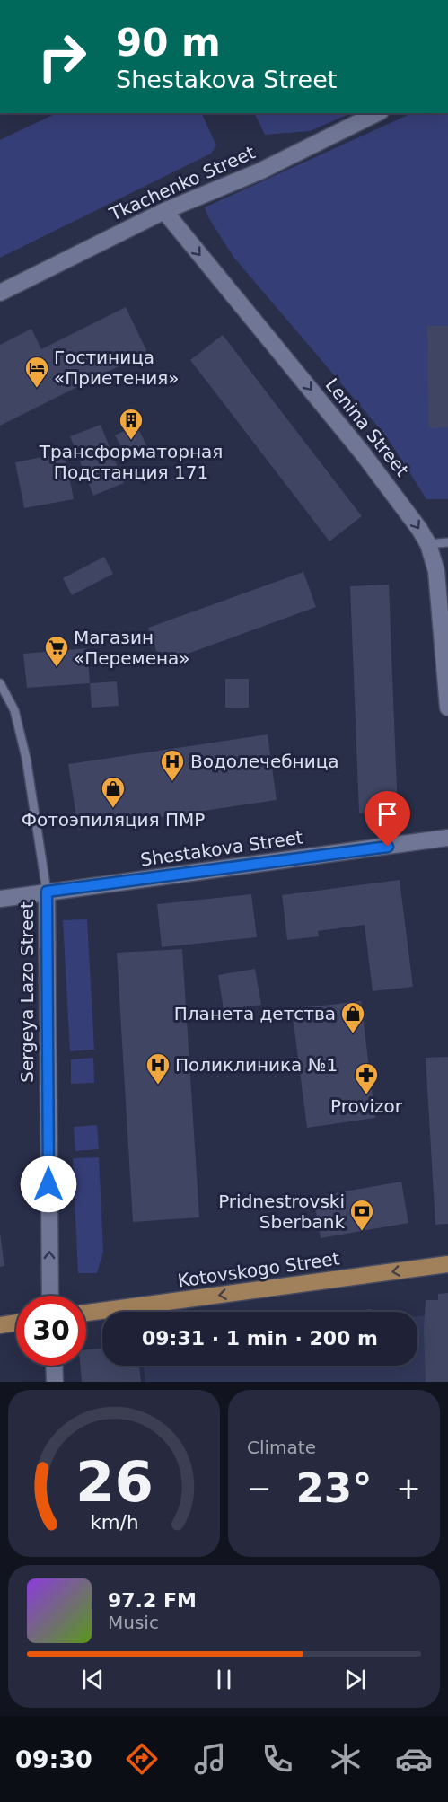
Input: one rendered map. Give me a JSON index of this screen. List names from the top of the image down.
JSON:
{
  "streets": {
    "main road": ["Kotovskogo Street"],
    "street": [
      "Tkachenko Street",
      "Lenina Street",
      "Shestakova Street",
      "Sergeya Lazo Street"
    ]
  },
  "crossings": [
    ["Tkachenko Street", "Lenina Street"],
    ["Shestakova Street", "Sergeya Lazo Street"]
  ],
  "one_way": ["Lenina Street", "Sergeya Lazo Street", "Kotovskogo Street"],
  "places": {
    "hotel": ["Гостиница «Приетения»"],
    "building": ["Трансформаторная Подстанция 171"],
    "supermarket": ["Магазин «Перемена»"],
    "hospital": ["Водолечебница", "Поликлиника №1"],
    "shop": ["Фотоэпиляция ПМР", "Планета детства"],
    "pharmacy": ["Provizor"],
    "bank": ["Pridnestrovski Sberbank"]
  },
  "page": {
    "turn": ["90 m", "Shestakova Street"],
    "limit": "30",
    "trip": "09:31 · 1 min · 200 m",
    "tile": "Climate",
    "heat": ["−", "23°", "+"],
    "song": ["97.2 FM", "Music"],
    "tabs": "09:30",
    "gauge": ["26", "km/h"]
  }
}
